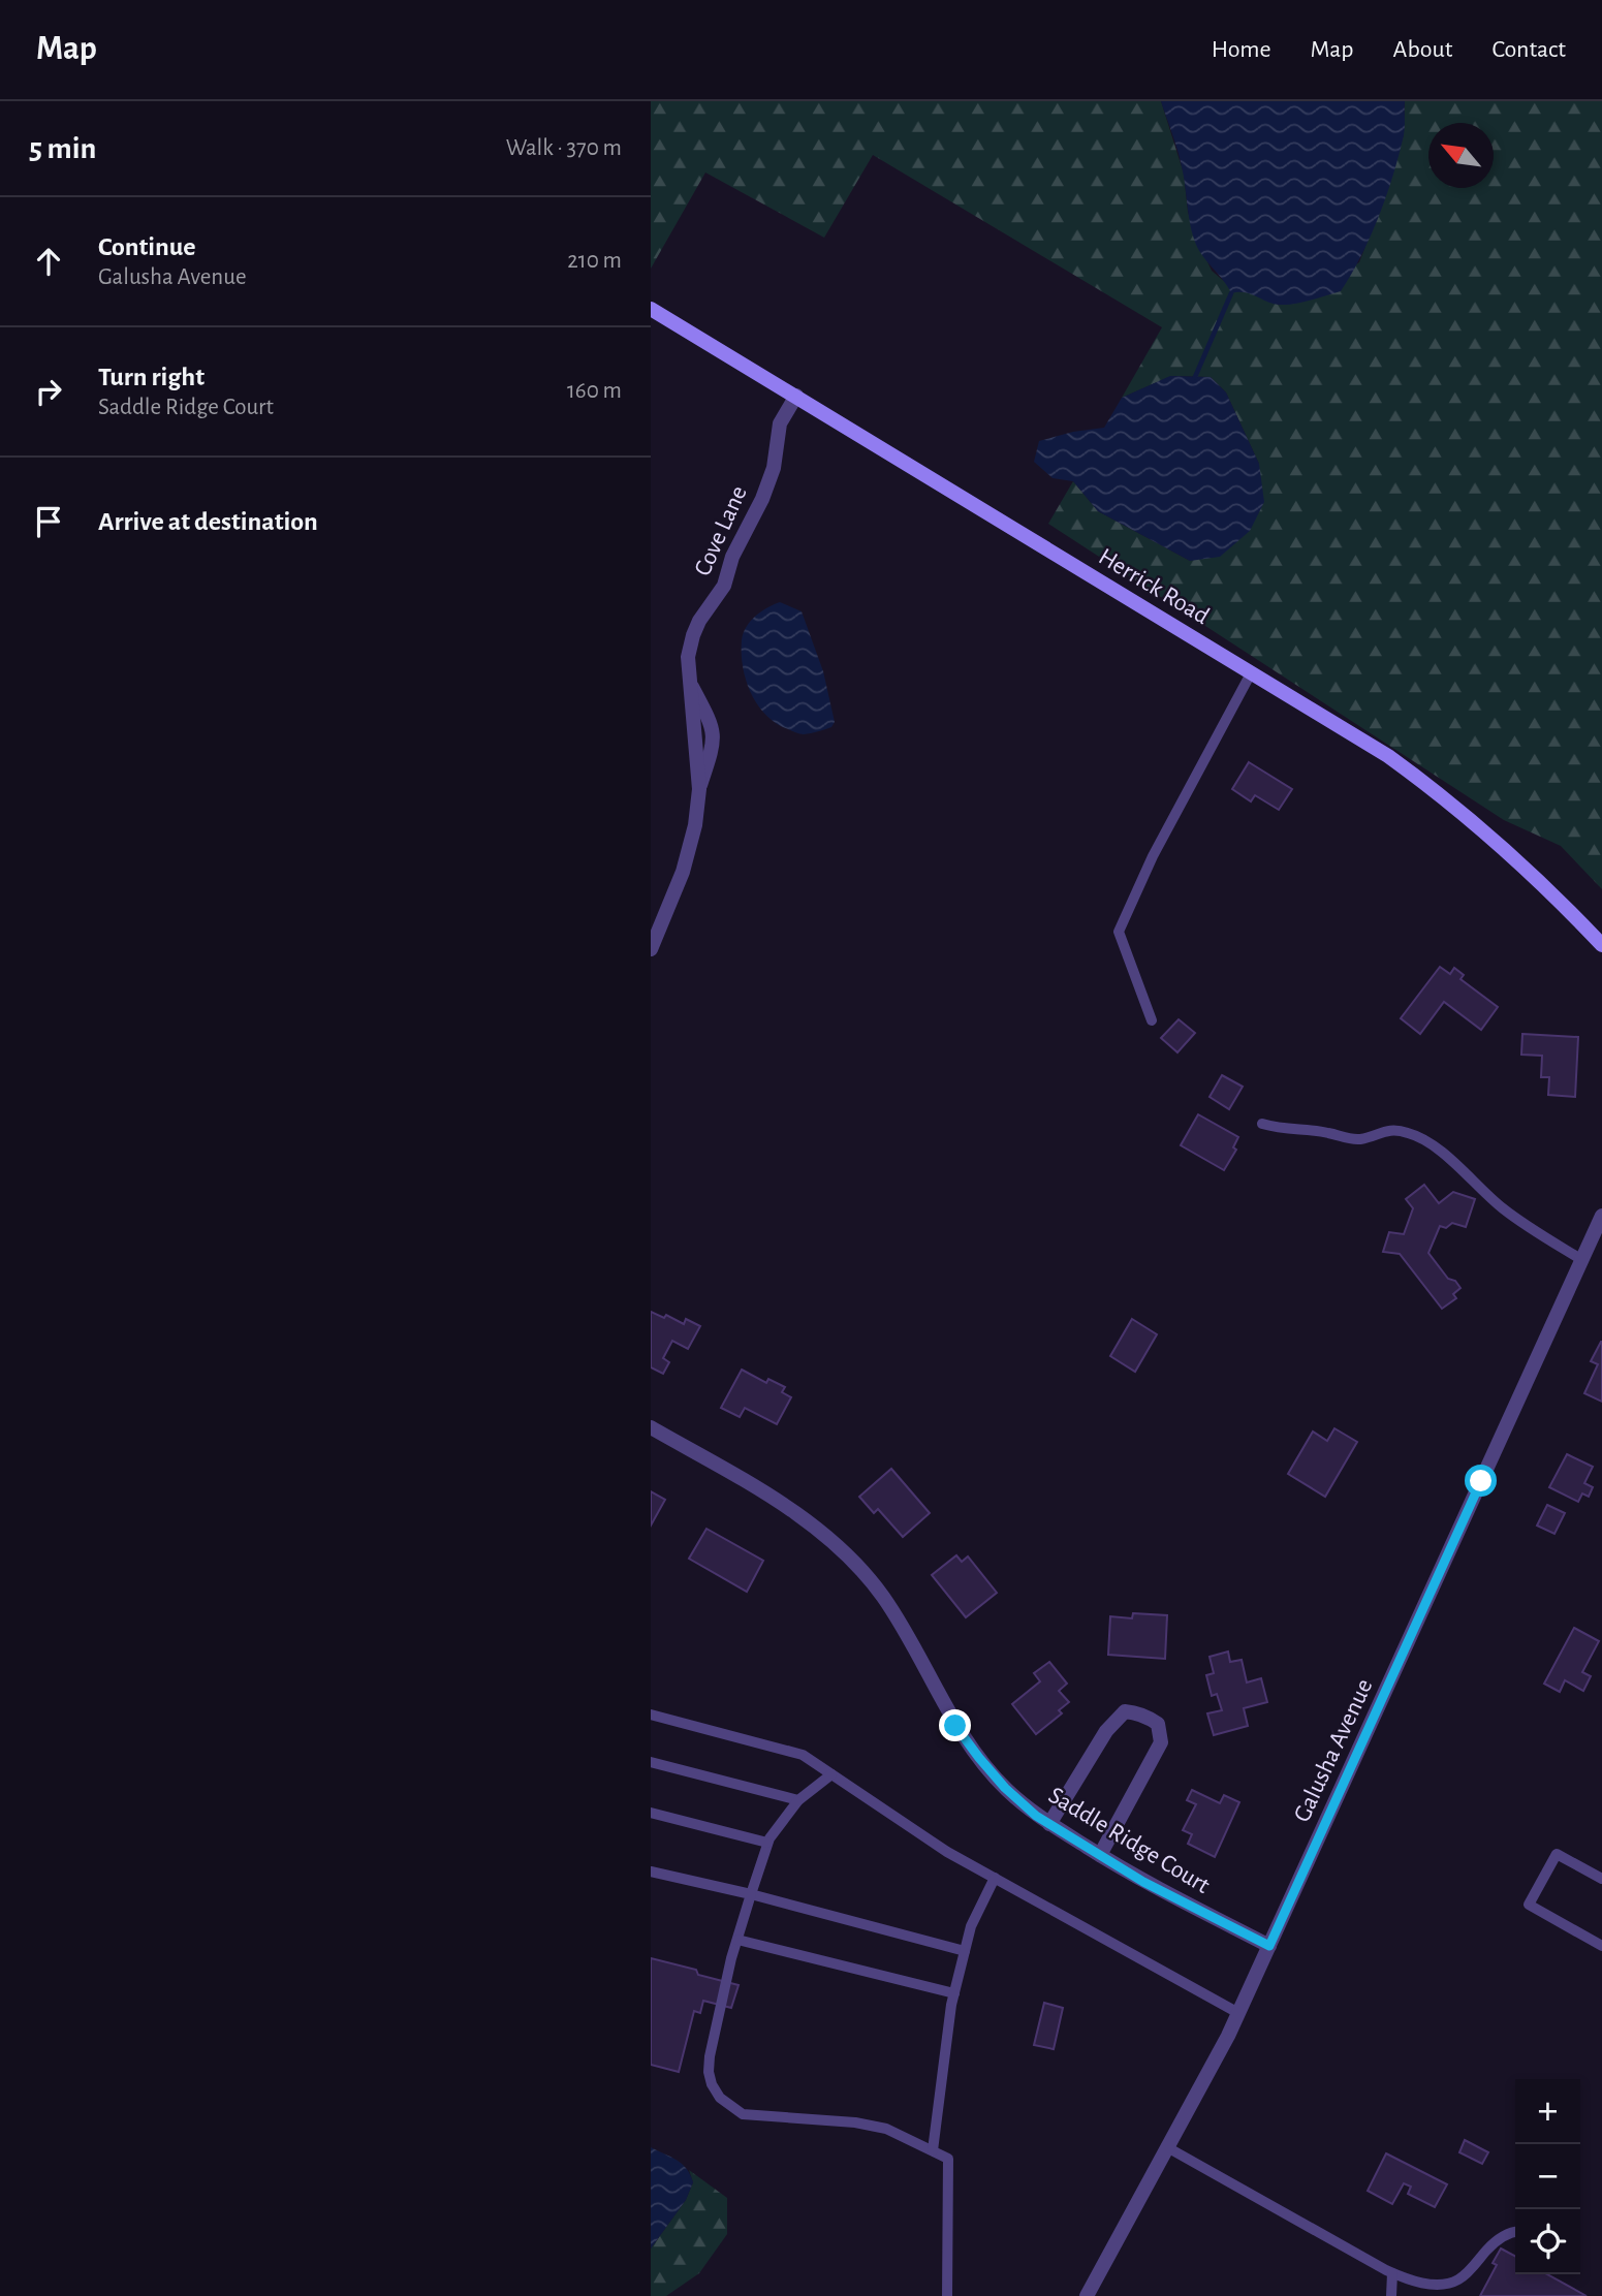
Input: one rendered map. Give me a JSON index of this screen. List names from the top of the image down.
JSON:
{
  "streets": {
    "street": [
      "Cove Lane",
      "Herrick Road",
      "Galusha Avenue",
      "Saddle Ridge Court"
    ]
  },
  "crossings": [
    ["Cove Lane", "Herrick Road"],
    ["Galusha Avenue", "Saddle Ridge Court"]
  ],
  "north": "top left",
  "page": {
    "header": "Map",
    "nav": [
      "Home",
      "Map",
      "About",
      "Contact"
    ],
    "heading": ["5 min", "Walk · 370 m"],
    "list": [
      ["Continue", "Galusha Avenue", "210 m"],
      ["Turn right", "Saddle Ridge Court", "160 m"],
      "Arrive at destination"
    ],
    "map_buttons": ["+", "−"]
  }
}
